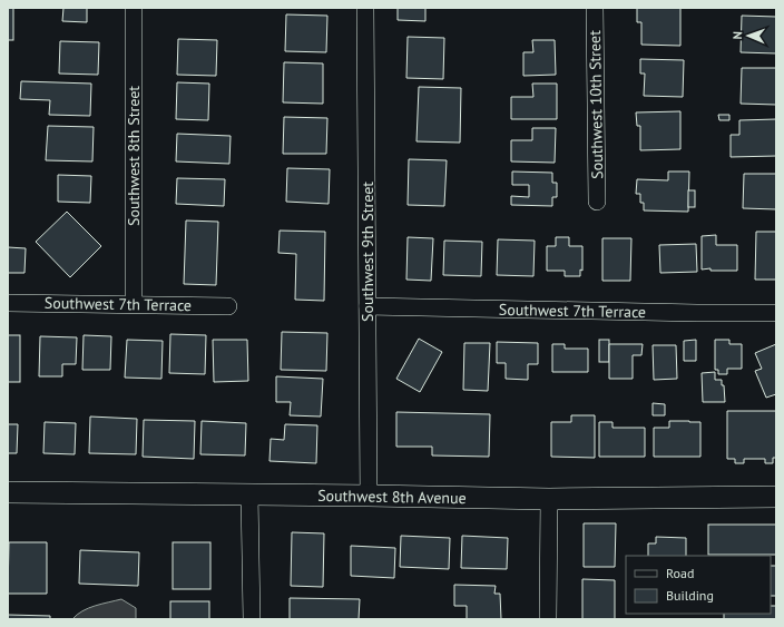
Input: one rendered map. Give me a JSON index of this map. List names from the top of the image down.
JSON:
{
  "streets": {
    "street": [
      "Southwest 10th Street",
      "Southwest 8th Street",
      "Southwest 9th Street",
      "Southwest 7th Terrace",
      "Southwest 8th Avenue"
    ]
  },
  "crossings": [
    ["Southwest 8th Street", "Southwest 7th Terrace"],
    ["Southwest 9th Street", "Southwest 7th Terrace"],
    ["Southwest 9th Street", "Southwest 8th Avenue"]
  ],
  "legend": ["Road", "Building"],
  "north": "left"
}
